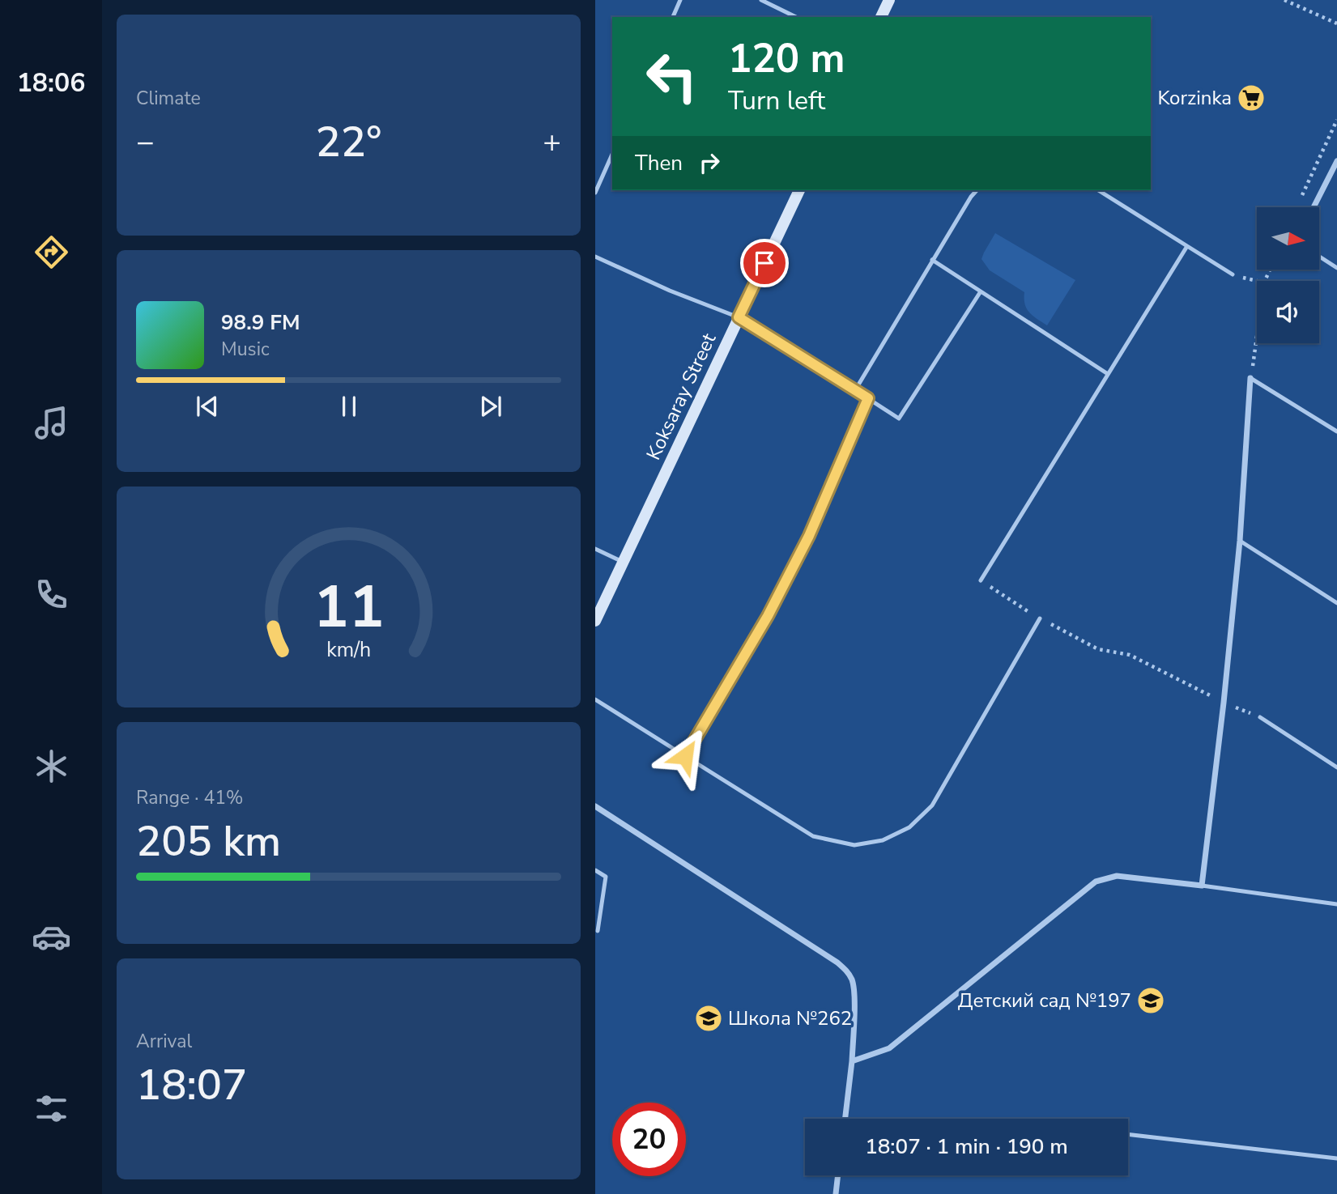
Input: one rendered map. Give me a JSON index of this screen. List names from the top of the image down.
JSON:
{
  "streets": {
    "street": ["Koksaray Street"]
  },
  "places": {
    "supermarket": ["Korzinka"],
    "school or university": ["Детский сад №197", "Школа №262"]
  },
  "north": "right",
  "page": {
    "tabs": "18:06",
    "tile": [
      "Climate",
      ["Range · 41%", "205 km"],
      ["Arrival", "18:07"]
    ],
    "turn": ["120 m", "Turn left"],
    "heat": ["−", "22°", "+"],
    "then": "Then",
    "song": ["98.9 FM", "Music"],
    "limit": "20",
    "trip": "18:07 · 1 min · 190 m",
    "gauge": ["11", "km/h"]
  }
}
